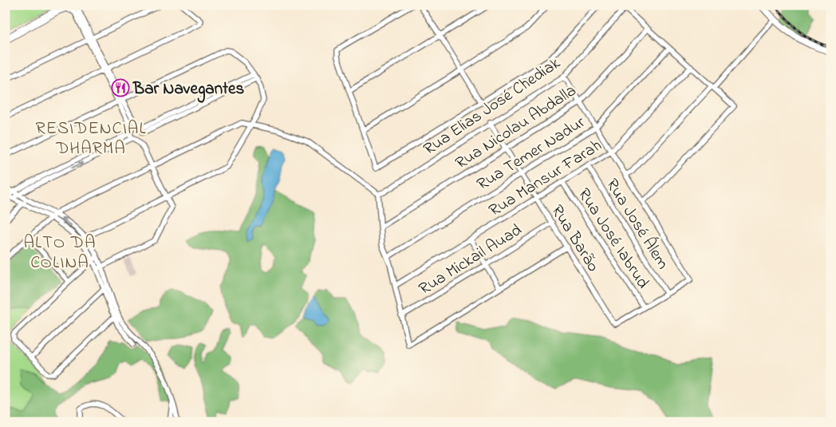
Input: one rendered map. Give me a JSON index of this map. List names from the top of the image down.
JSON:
{
  "streets": {
    "street": [
      "Rua Elias José Chediak",
      "Rua Nicolau Abdalla",
      "Rua Temer Nadur",
      "Rua Mansur Farah",
      "Rua José Álem",
      "Rua Barão",
      "Rua José Iabrud",
      "Rua Mickail Auad"
    ]
  },
  "crossings": [
    ["Rua Elias José Chediak", "Rua Nicolau Abdalla"],
    ["Rua Elias José Chediak", "Rua Barão"],
    ["Rua Nicolau Abdalla", "Rua Barão"],
    ["Rua Temer Nadur", "Rua Barão"],
    ["Rua Mansur Farah", "Rua José Álem"],
    ["Rua Mansur Farah", "Rua Barão"],
    ["Rua Mansur Farah", "Rua José Iabrud"],
    ["Rua Barão", "Rua José Iabrud"],
    ["Rua Barão", "Rua Mickail Auad"]
  ],
  "districts": ["RESIDENCIAL DHARMA", "ALTO DA COLINA"],
  "places": {
    "restaurant": ["Bar Navegantes"]
  }
}
